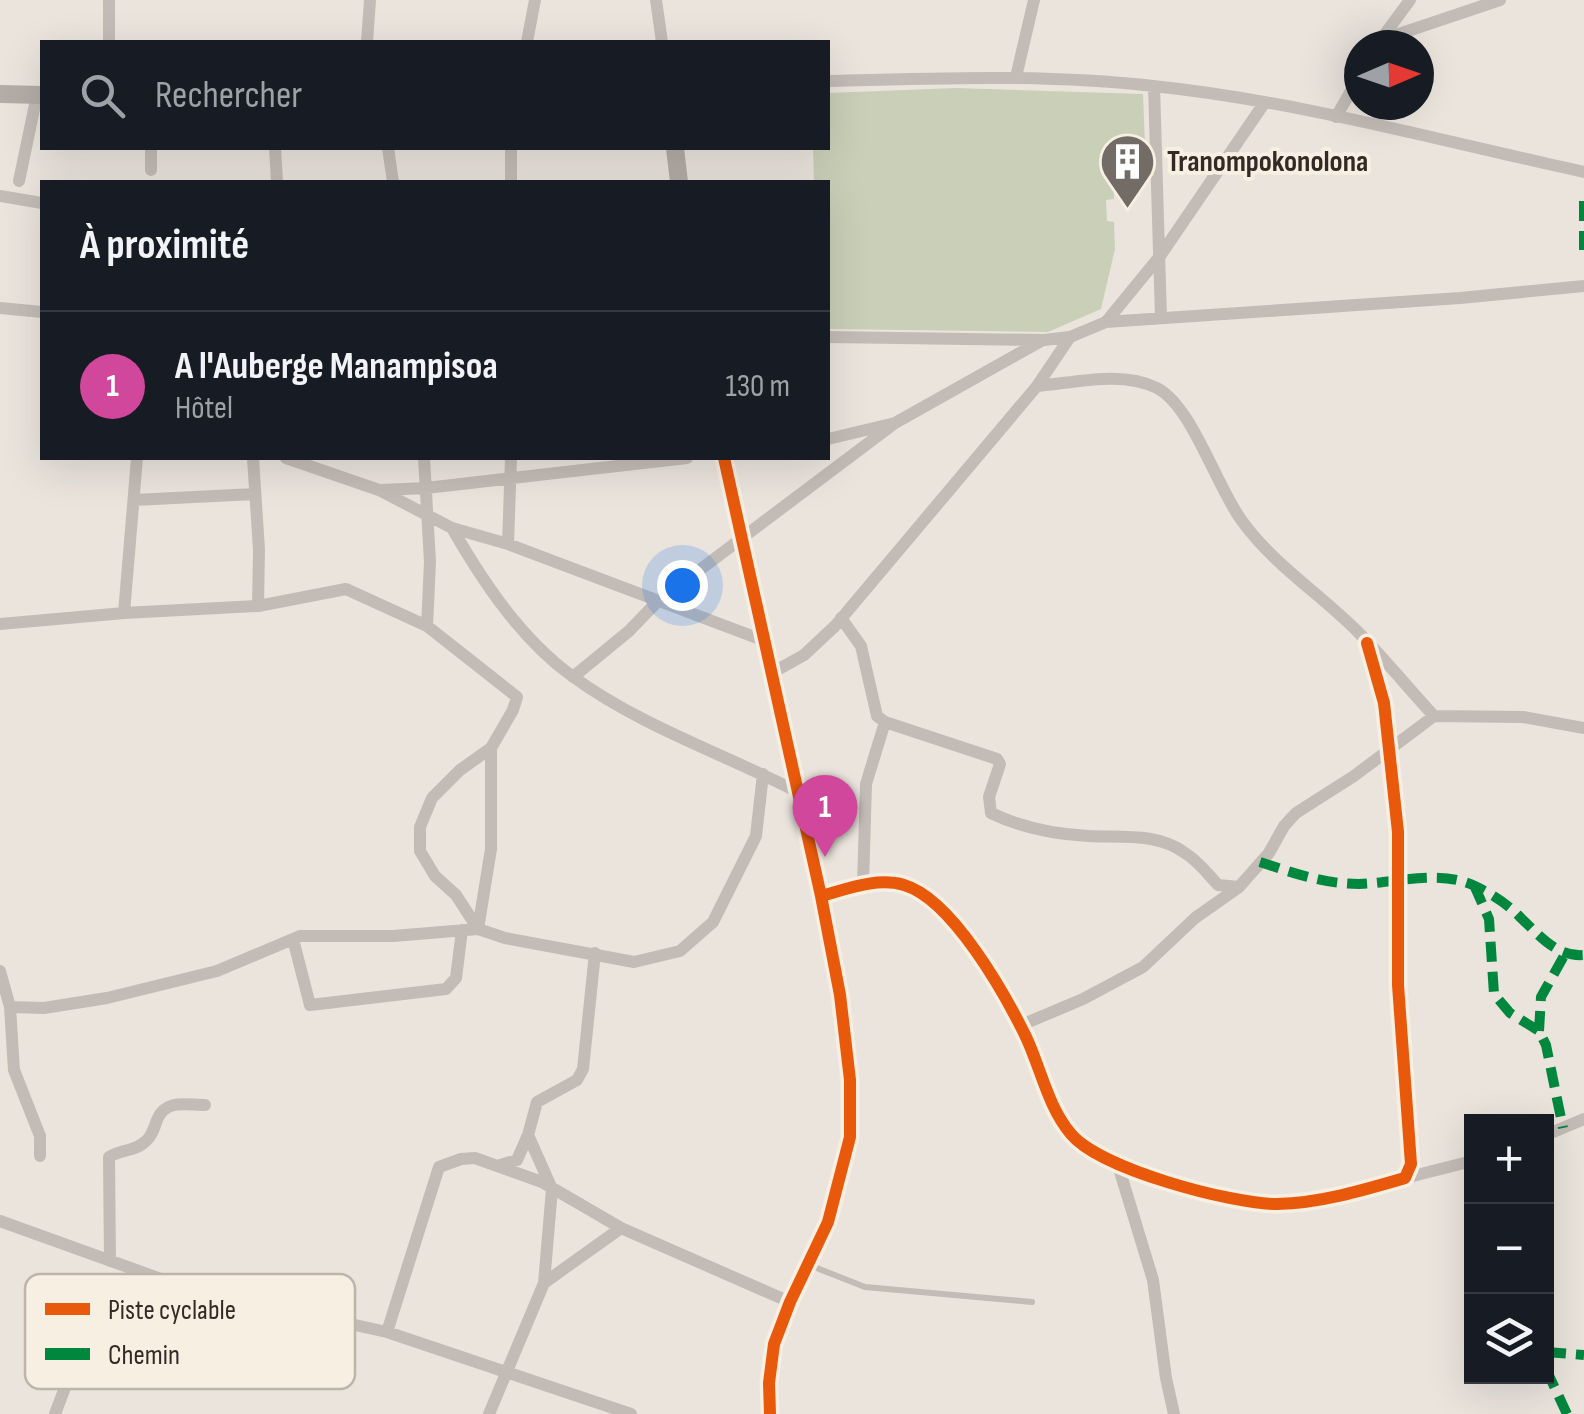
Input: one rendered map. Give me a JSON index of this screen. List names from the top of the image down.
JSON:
{
  "places": {
    "building": ["Tranompokonolona"]
  },
  "legend": ["Piste cyclable", "Chemin"],
  "north": "right",
  "page": {
    "search": "Rechercher",
    "heading": "À proximité",
    "list": [
      {
        "mark": "1",
        "name": "A l'Auberge Manampisoa",
        "note": "Hôtel",
        "value": "130 m"
      }
    ],
    "pins": "1",
    "map_buttons": ["+", "−"]
  }
}
